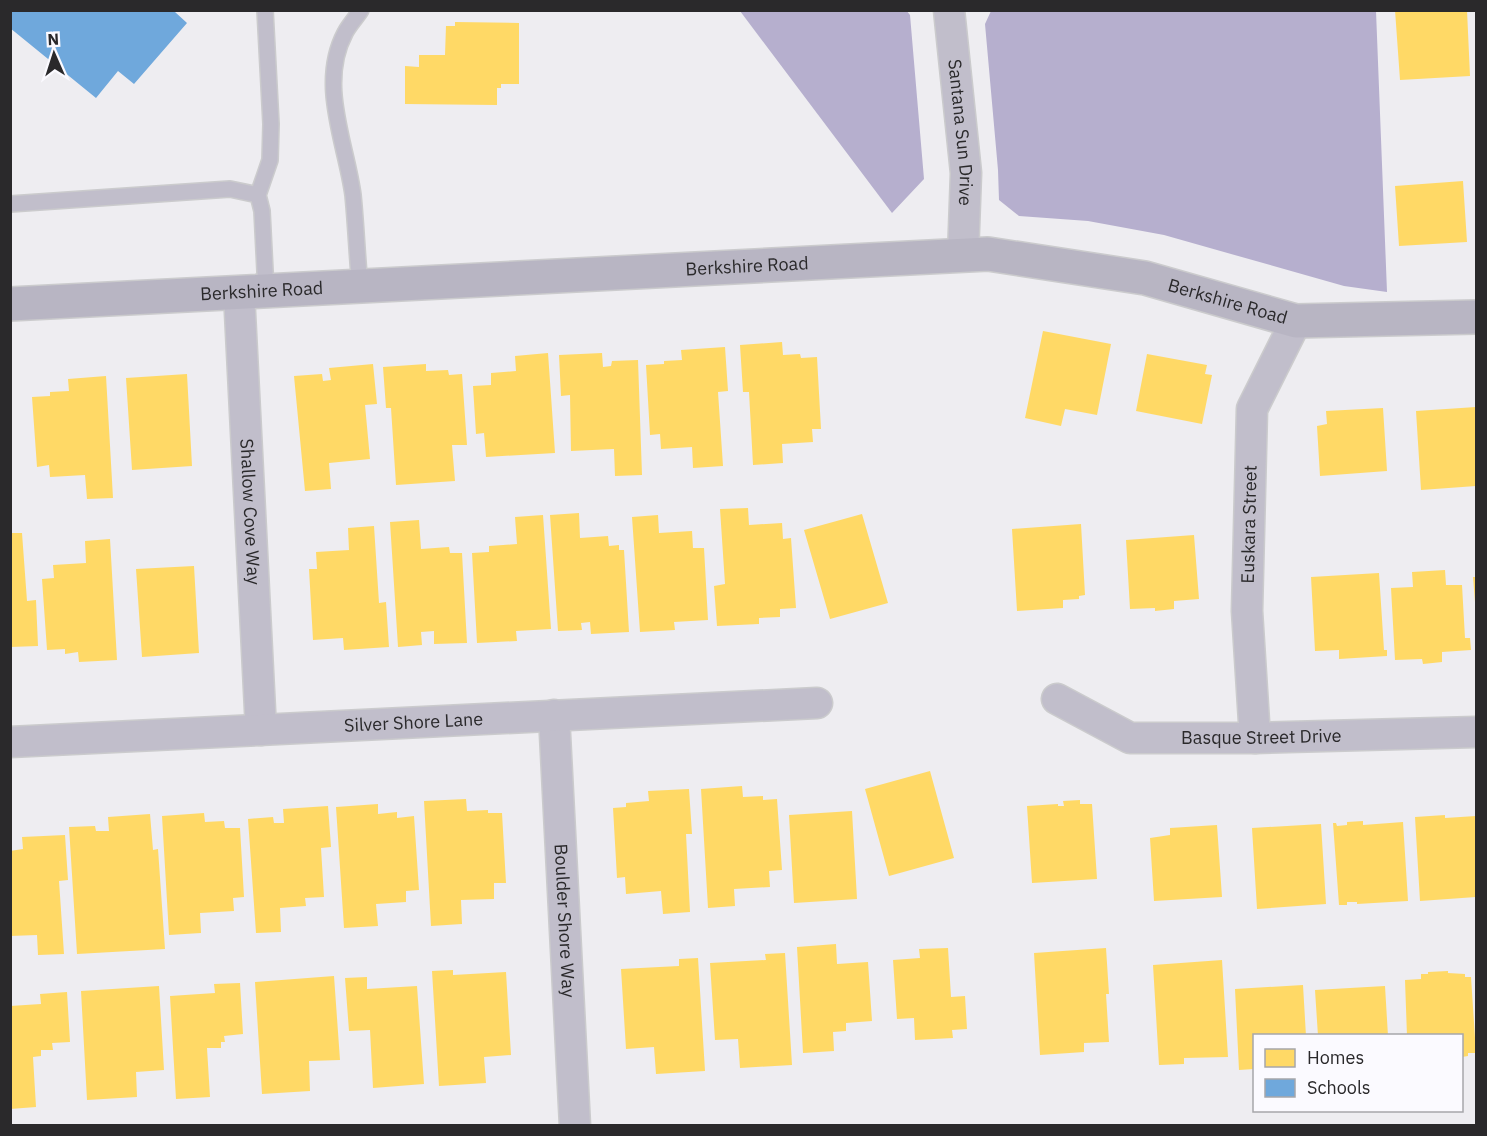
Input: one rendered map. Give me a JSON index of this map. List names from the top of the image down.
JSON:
{
  "streets": {
    "street": [
      "Santana Sun Drive",
      "Berkshire Road",
      "Shallow Cove Way",
      "Euskara Street",
      "Silver Shore Lane",
      "Basque Street Drive",
      "Boulder Shore Way"
    ]
  },
  "crossings": [
    ["Santana Sun Drive", "Berkshire Road"],
    ["Berkshire Road", "Shallow Cove Way"],
    ["Berkshire Road", "Euskara Street"],
    ["Shallow Cove Way", "Silver Shore Lane"],
    ["Euskara Street", "Basque Street Drive"],
    ["Silver Shore Lane", "Boulder Shore Way"]
  ],
  "legend": ["Homes", "Schools"],
  "north": "top"
}
